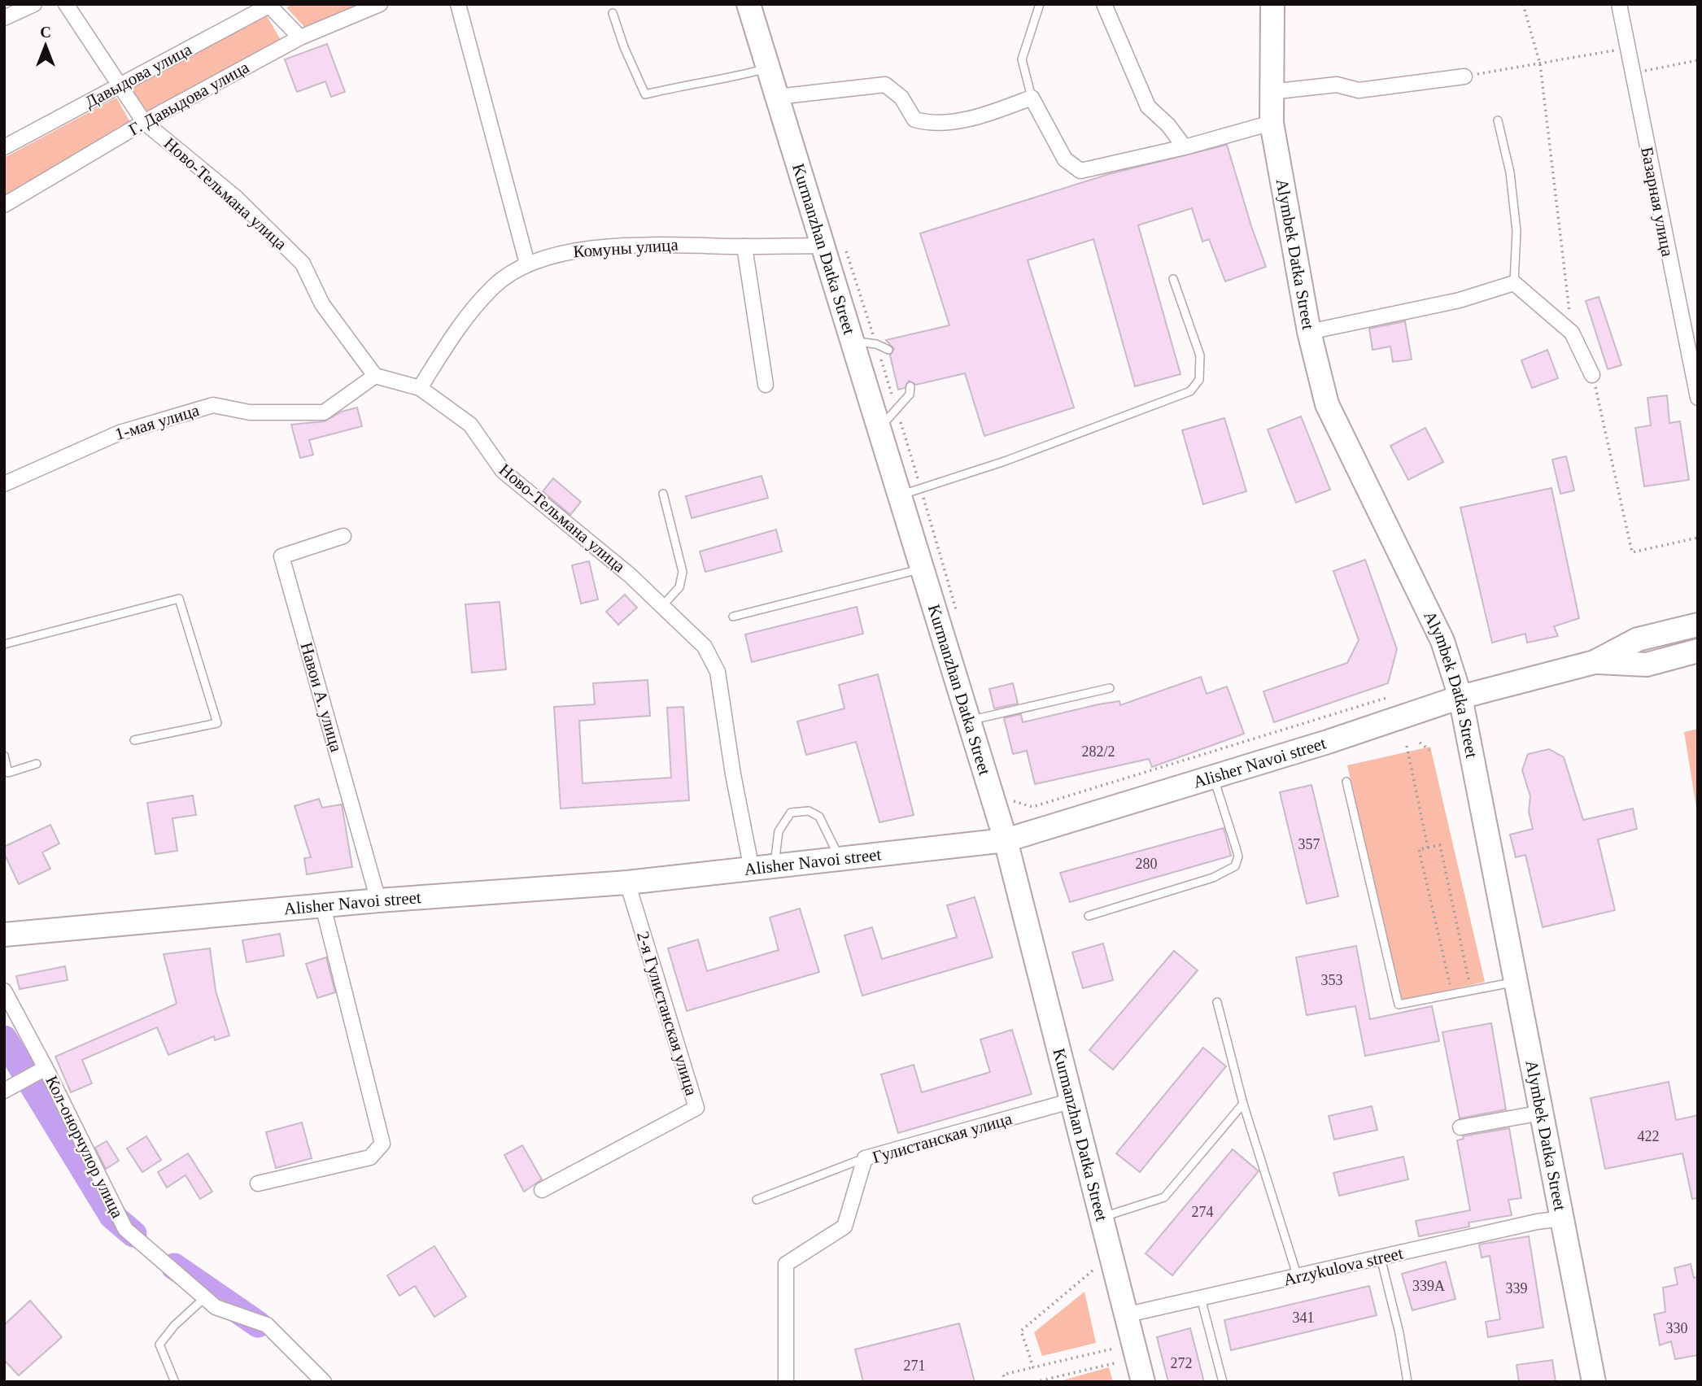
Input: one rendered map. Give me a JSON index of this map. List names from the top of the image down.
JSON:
{
  "streets": {
    "main road": ["Kurmanzhan Datka Street", "Alymbek Datka Street", "Alisher Navoi street"],
    "street": [
      "Давыдова улица",
      "Г. Давыдова улица",
      "Ново-Тельмана улица",
      "Базарная улица",
      "Комуны улица",
      "1-мая улица",
      "Навои А. улица",
      "2-я Гулистанская улица",
      "Гулистанская улица",
      "Кол-онорчулор улица",
      "Arzykulova street"
    ]
  },
  "crossings": [
    ["Давыдова улица", "Ново-Тельмана улица"],
    ["Г. Давыдова улица", "Ново-Тельмана улица"],
    ["Ново-Тельмана улица", "Комуны улица"],
    ["Ново-Тельмана улица", "1-мая улица"],
    ["Ново-Тельмана улица", "Alisher Navoi street"],
    ["Комуны улица", "Kurmanzhan Datka Street"],
    ["Kurmanzhan Datka Street", "Alisher Navoi street"],
    ["Kurmanzhan Datka Street", "Гулистанская улица"],
    ["Kurmanzhan Datka Street", "Arzykulova street"],
    ["Alymbek Datka Street", "Alisher Navoi street"],
    ["Alymbek Datka Street", "Arzykulova street"],
    ["Навои А. улица", "Alisher Navoi street"],
    ["Alisher Navoi street", "2-я Гулистанская улица"]
  ],
  "house_numbers": [
    "282/2",
    "357",
    "280",
    "353",
    "422",
    "274",
    "339А",
    "339",
    "341",
    "330",
    "272",
    "271"
  ],
  "north": "top"
}
